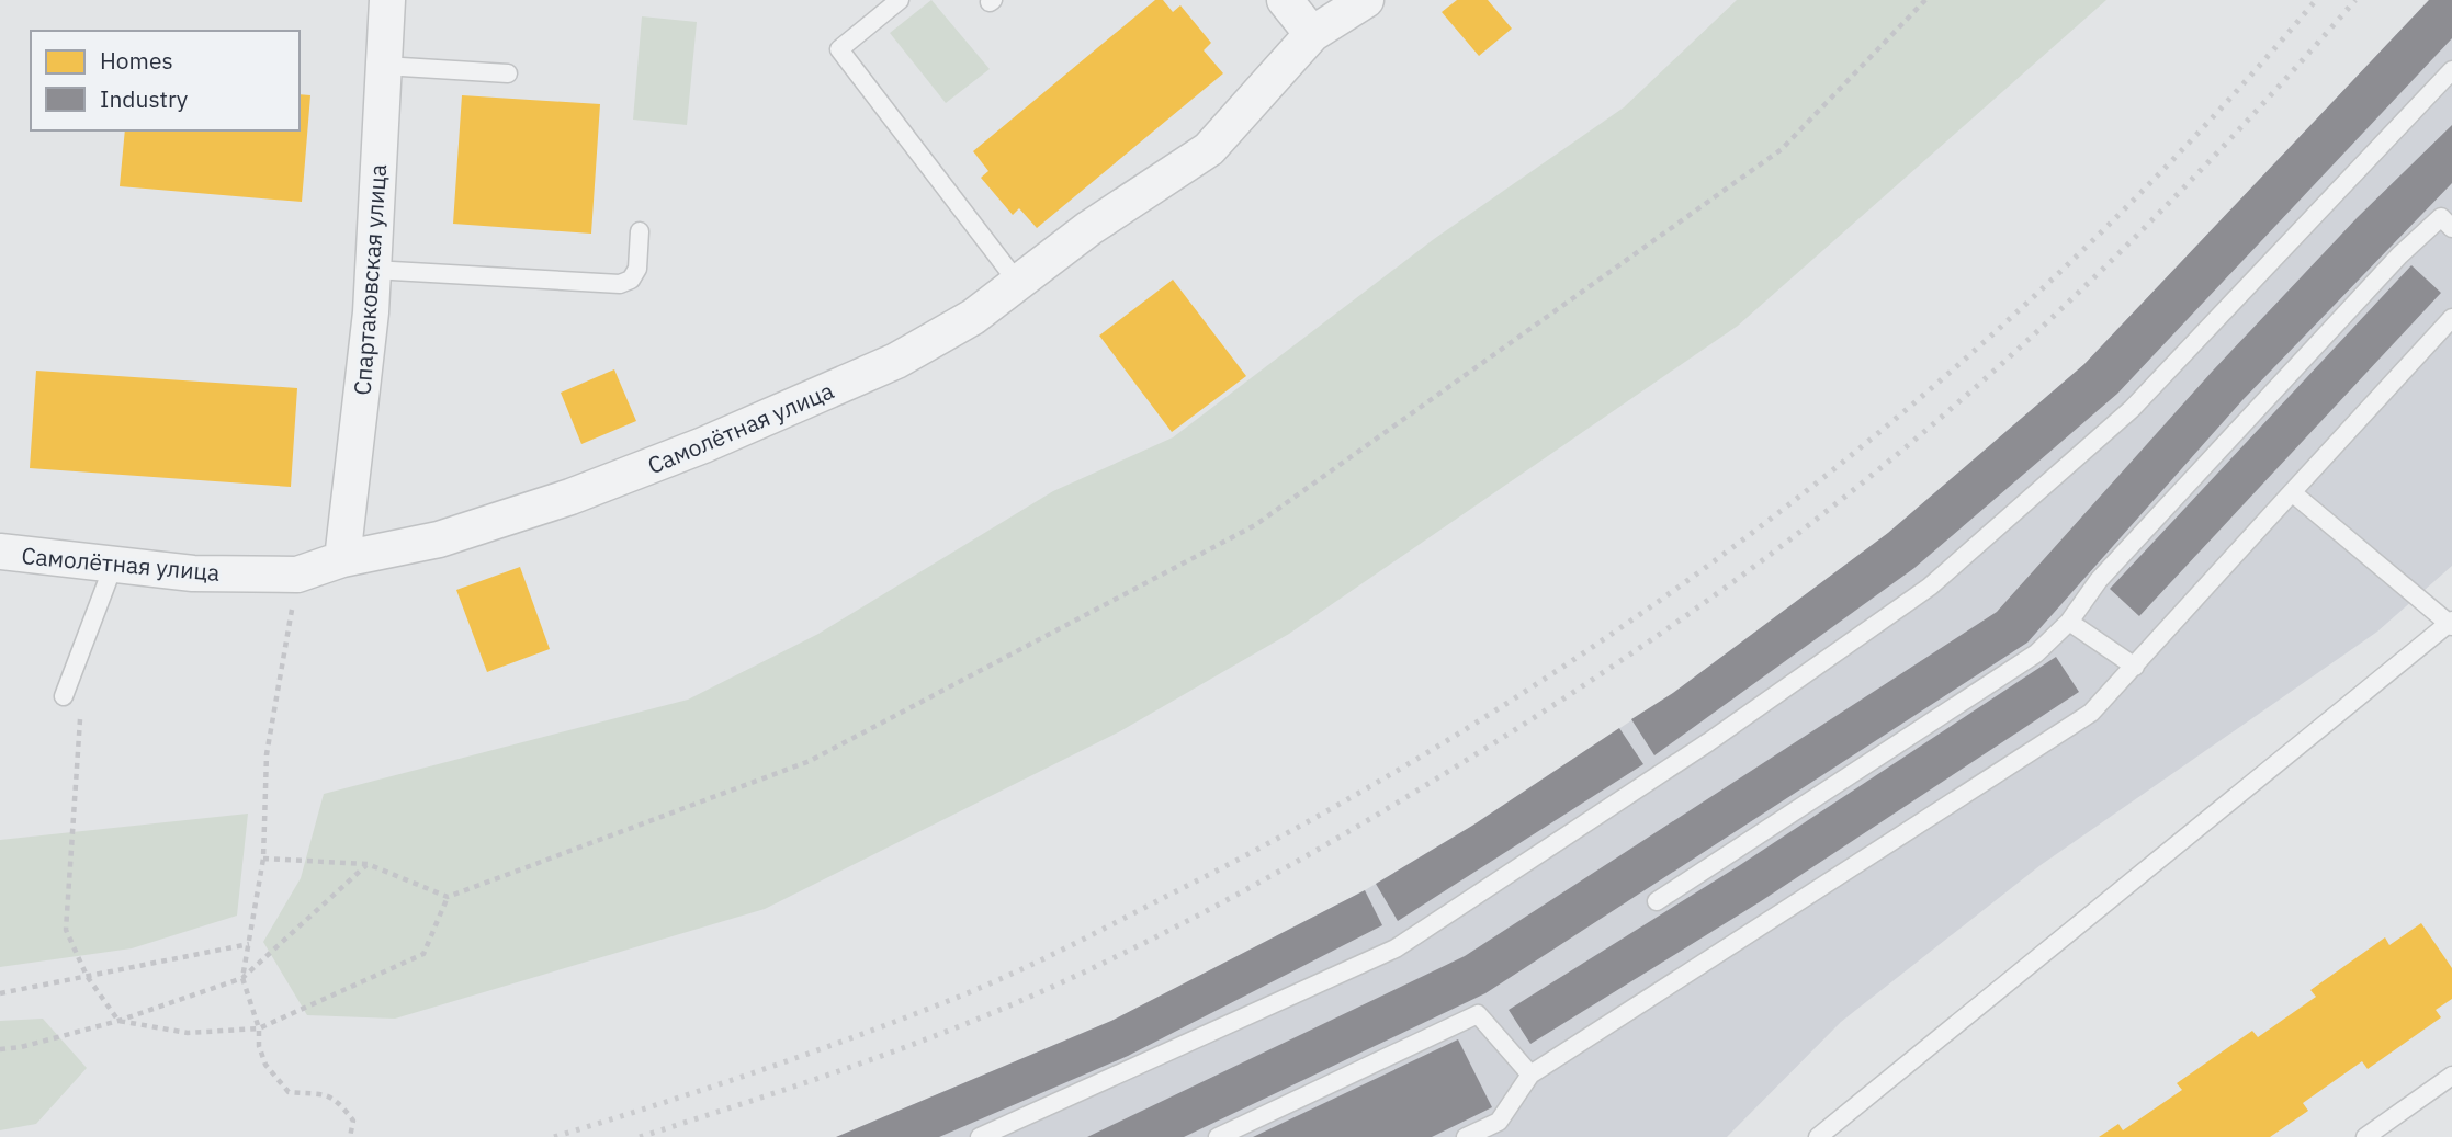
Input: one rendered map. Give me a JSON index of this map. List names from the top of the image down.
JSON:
{
  "streets": {
    "street": ["Спартаковская улица", "Самолётная улица"]
  },
  "crossings": [
    ["Спартаковская улица", "Самолётная улица"]
  ],
  "legend": ["Homes", "Industry"]
}
